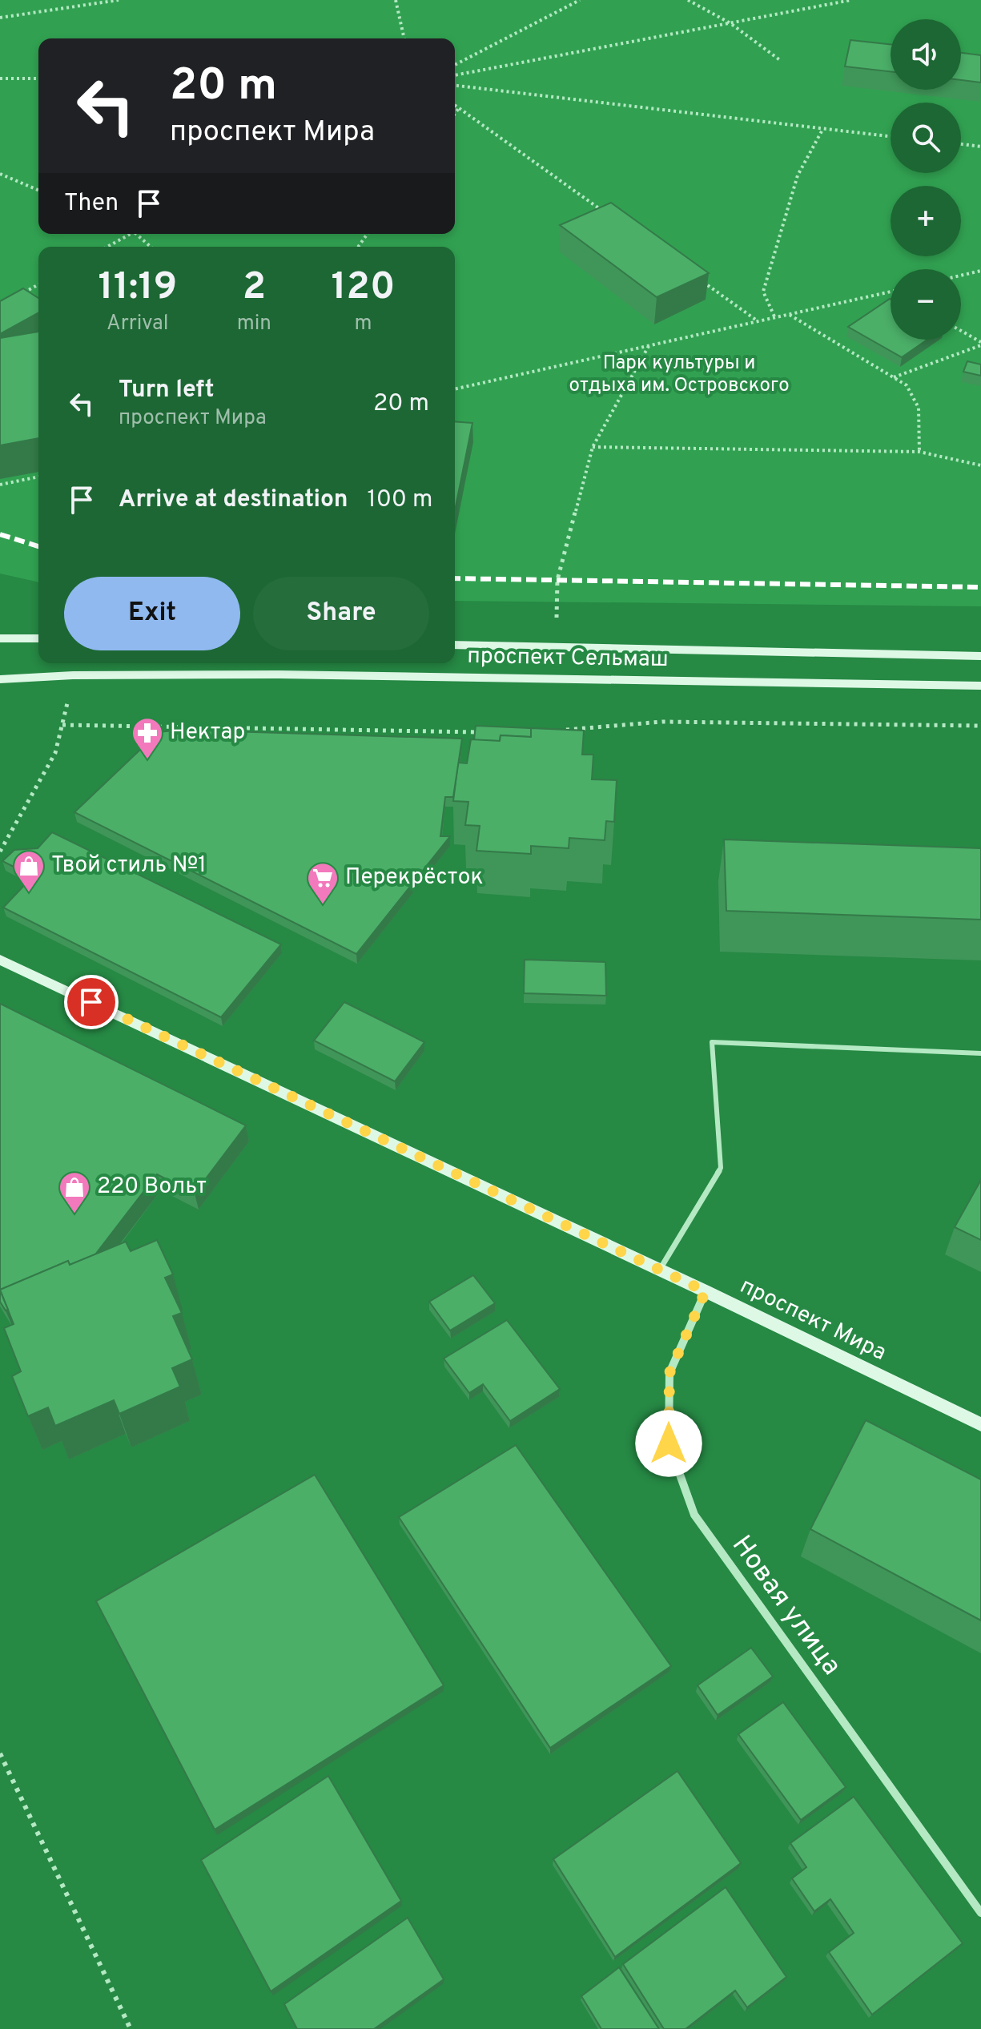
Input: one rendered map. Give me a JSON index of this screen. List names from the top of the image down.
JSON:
{
  "streets": {
    "main road": ["проспект Сельмаш", "проспект Мира"],
    "street": ["Новая улица"]
  },
  "crossings": [
    ["проспект Мира", "Новая улица"]
  ],
  "parks": ["Парк культуры и отдыха им. Островского"],
  "places": {
    "pharmacy": ["Нектар"],
    "shop": ["Твой стиль №1", "220 Вольт"],
    "supermarket": ["Перекрёсток"]
  },
  "page": {
    "map_buttons": ["+", "−"],
    "turn": ["20 m", "проспект Мира"],
    "then": "Then",
    "eta": [
      "11:19",
      "Arrival",
      "2",
      "min",
      "120",
      "m"
    ],
    "list": [
      {
        "name": "Turn left",
        "note": "проспект Мира",
        "value": "20 m"
      },
      {
        "name": "Arrive at destination",
        "value": "100 m"
      }
    ],
    "buttons": ["Exit", "Share"]
  }
}
